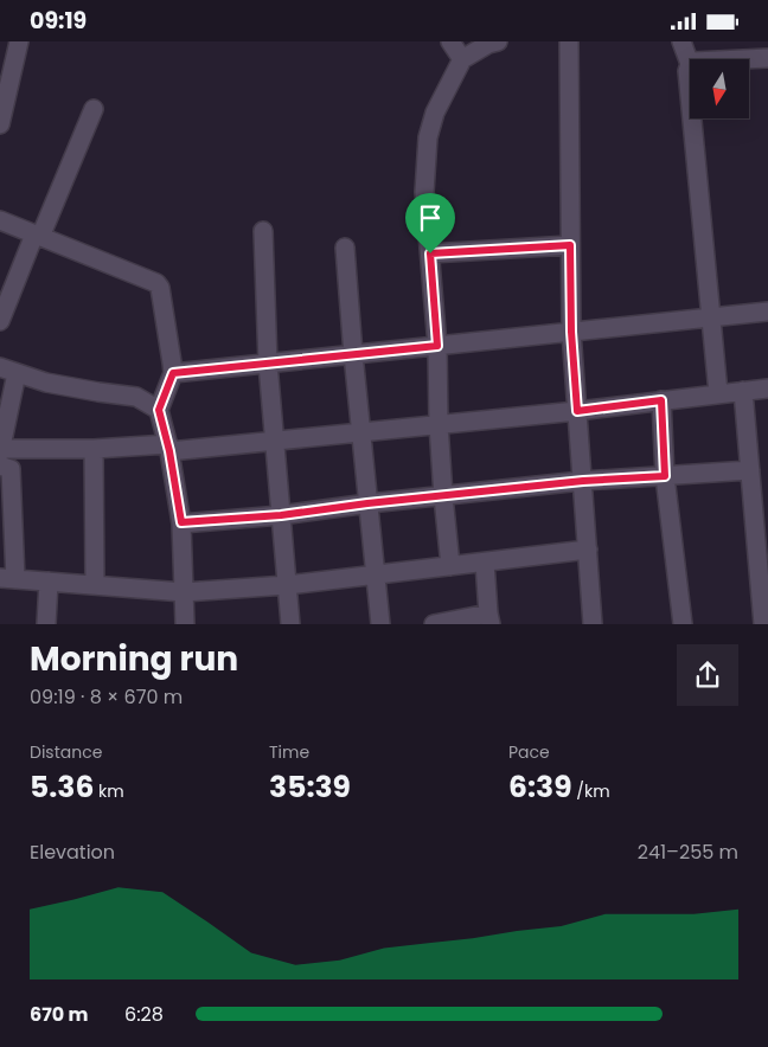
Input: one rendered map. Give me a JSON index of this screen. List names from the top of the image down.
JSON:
{
  "north": "bottom",
  "page": {
    "status": "09:19",
    "heading": ["Morning run", "09:19 · 8 × 670 m"],
    "stats": [
      ["Distance", "5.36 km"],
      ["Time", "35:39"],
      ["Pace", "6:39 /km"]
    ],
    "chart": ["Elevation", "241–255 m"],
    "list": [
      {
        "name": "670 m",
        "note": "6:28"
      }
    ]
  }
}
